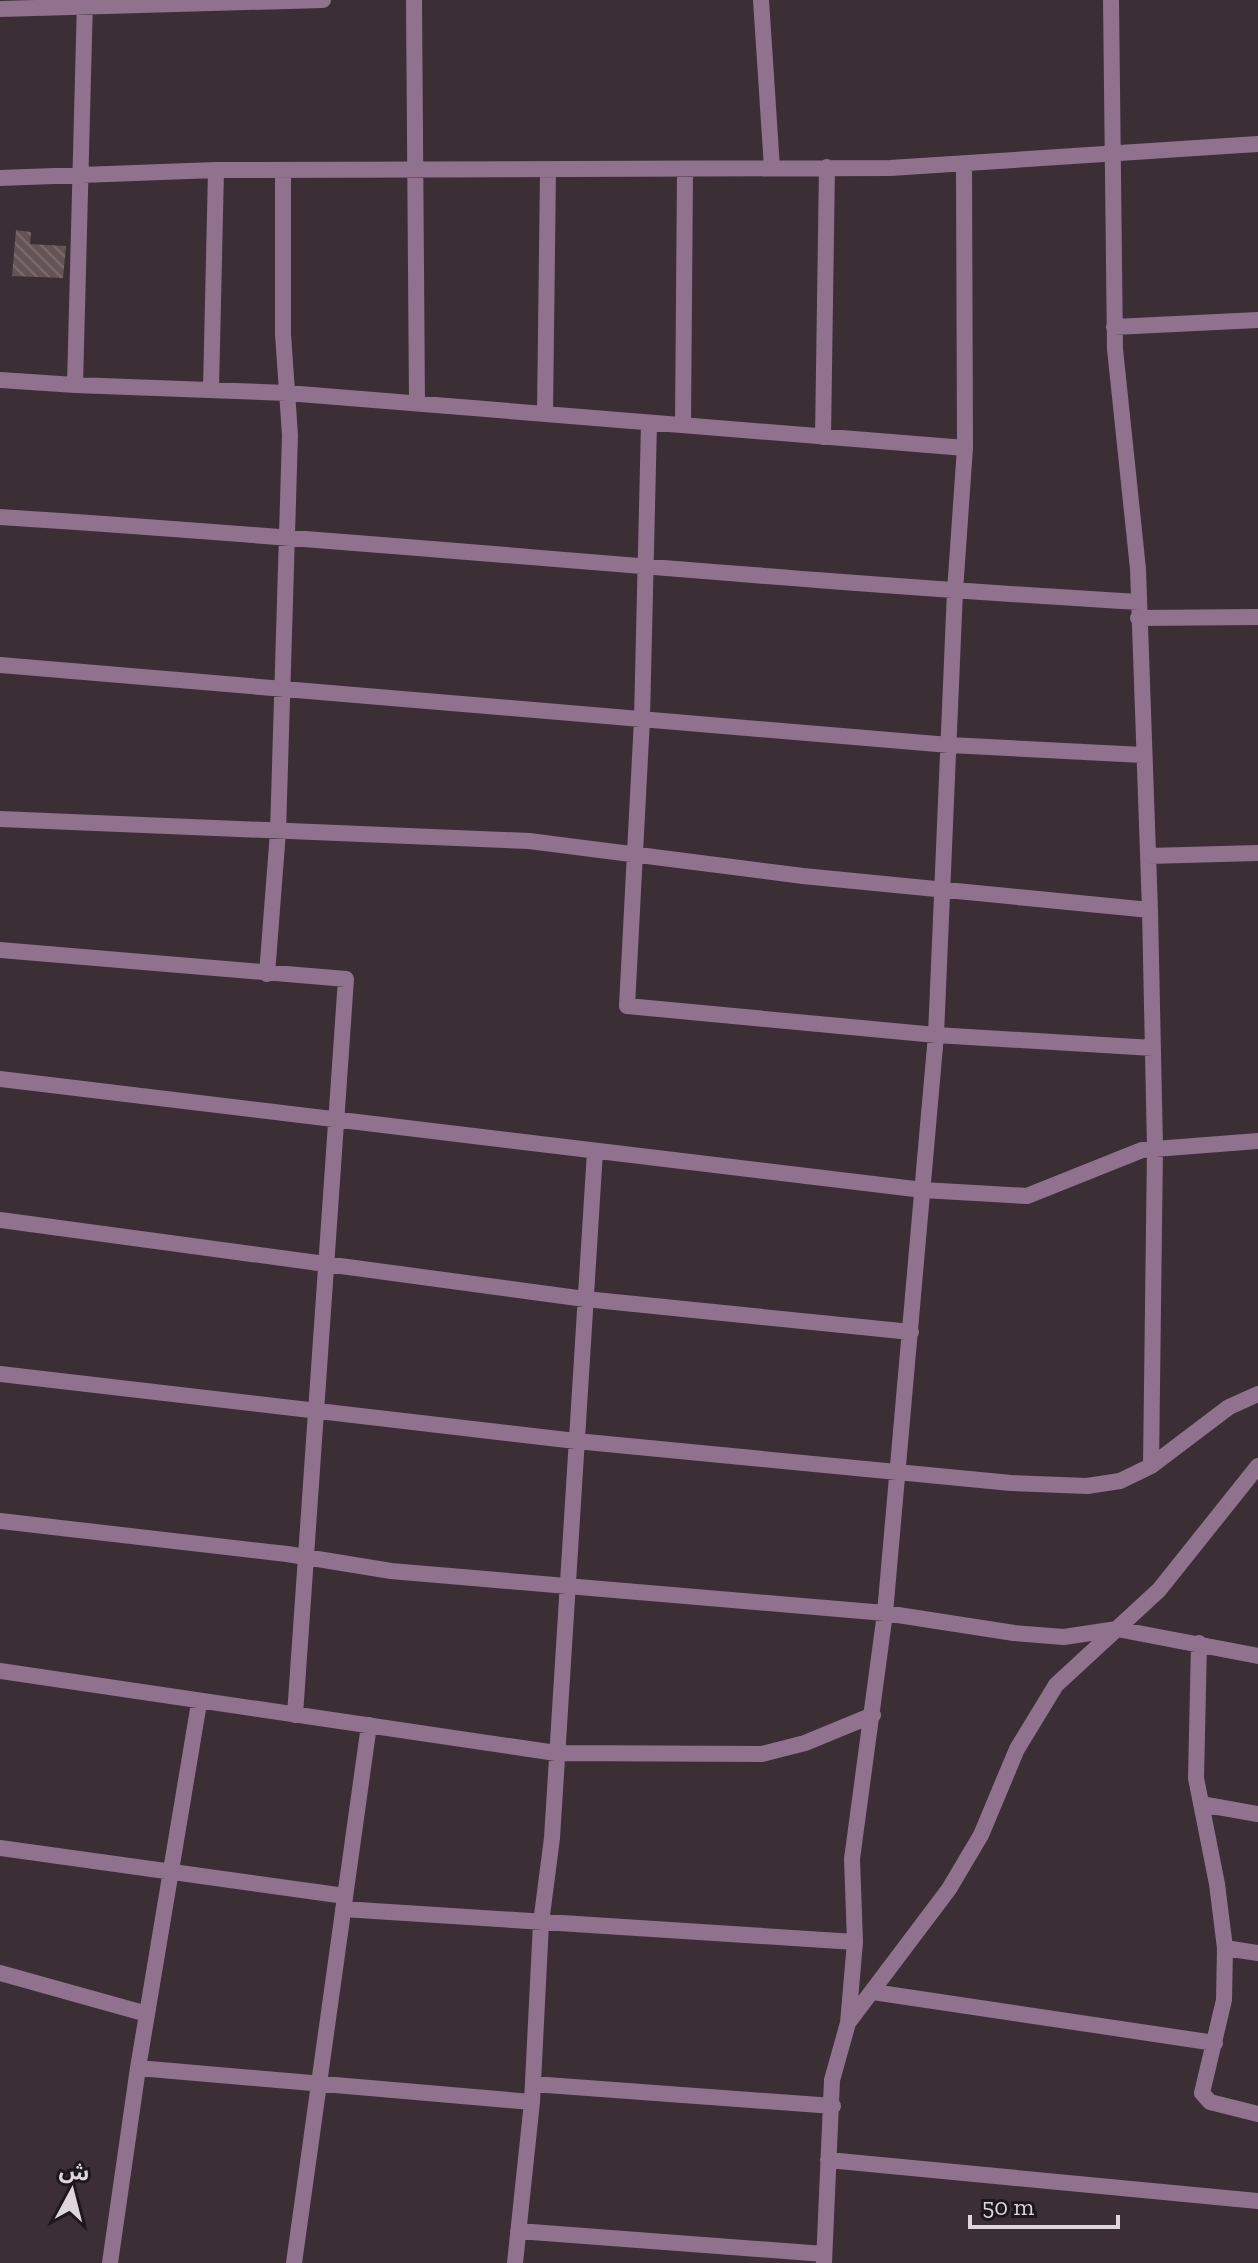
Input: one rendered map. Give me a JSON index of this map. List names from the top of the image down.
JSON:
{
  "scale_bar": "50 m",
  "north": "top"
}
